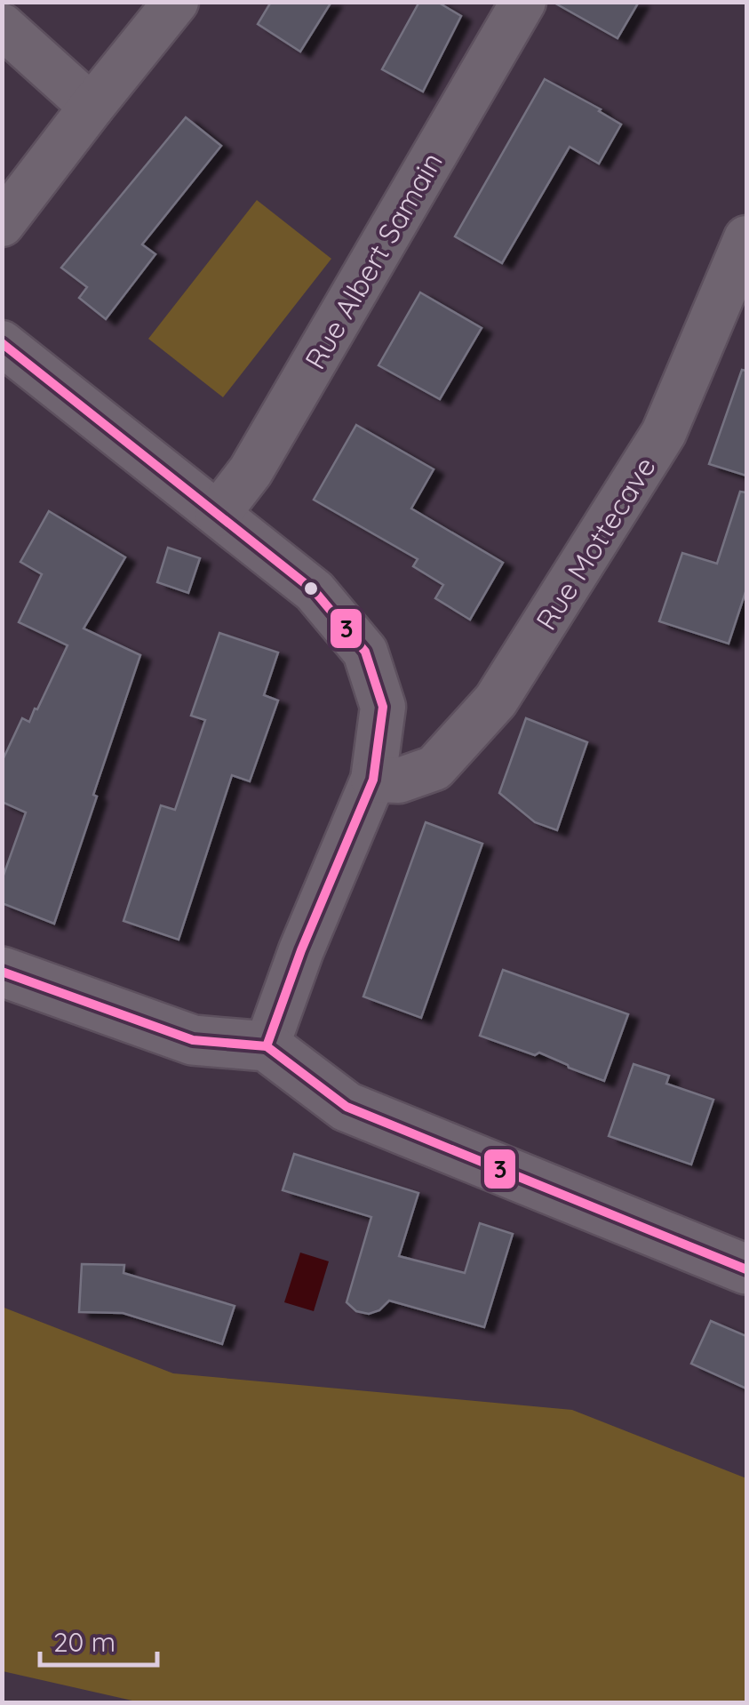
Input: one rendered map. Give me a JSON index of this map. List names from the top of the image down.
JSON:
{
  "streets": {
    "street": ["Rue Albert Samain", "Rue Mottecave"]
  },
  "lines": ["transit line 3"],
  "scale_bar": "20 m"
}
